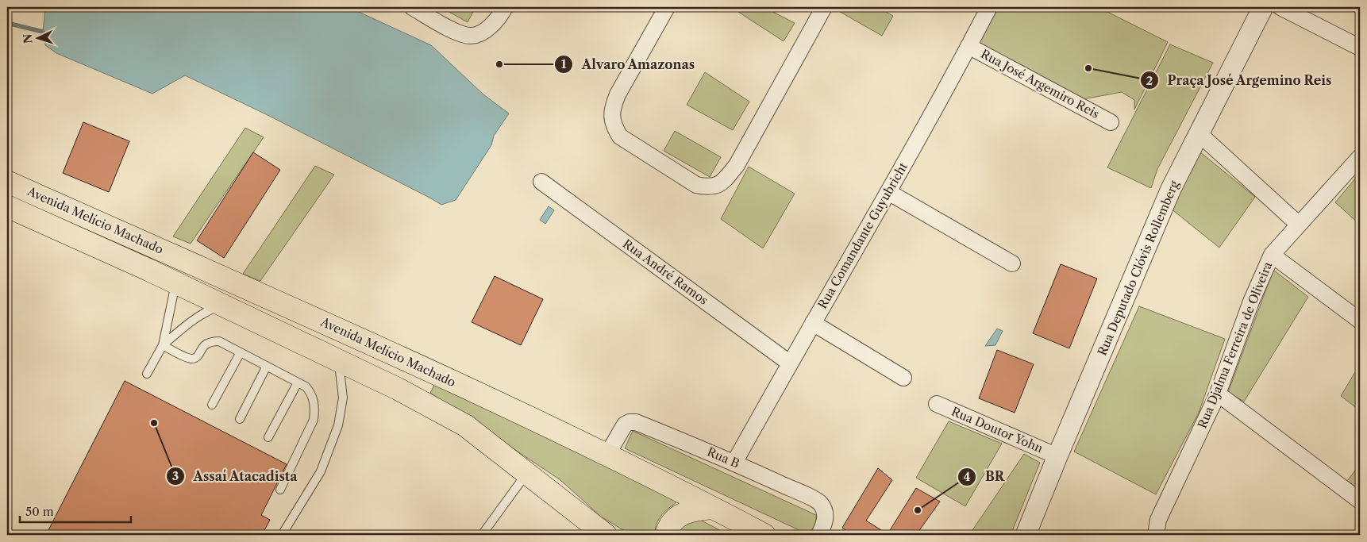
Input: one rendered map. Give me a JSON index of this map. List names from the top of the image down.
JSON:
{
  "streets": {
    "main road": ["Avenida Melício Machado"],
    "street": [
      "Rua José Argemiro Reis",
      "Rua Comandante Guyubricht",
      "Rua Deputado Clóvis Rollemberg",
      "Rua André Ramos",
      "Rua Djalma Ferreira de Oliveira",
      "Rua Doutor Yohn",
      "Rua B"
    ]
  },
  "crossings": [
    ["Rua José Argemiro Reis", "Rua Comandante Guyubricht"],
    ["Avenida Melício Machado", "Rua B"],
    ["Rua Comandante Guyubricht", "Rua André Ramos"],
    ["Rua Comandante Guyubricht", "Rua B"],
    ["Rua Deputado Clóvis Rollemberg", "Rua Doutor Yohn"]
  ],
  "places": [
    "Alvaro Amazonas",
    "Praça José Argemino Reis",
    "Assaí Atacadista",
    "BR"
  ],
  "scale_bar": "50 m",
  "north": "left"
}
